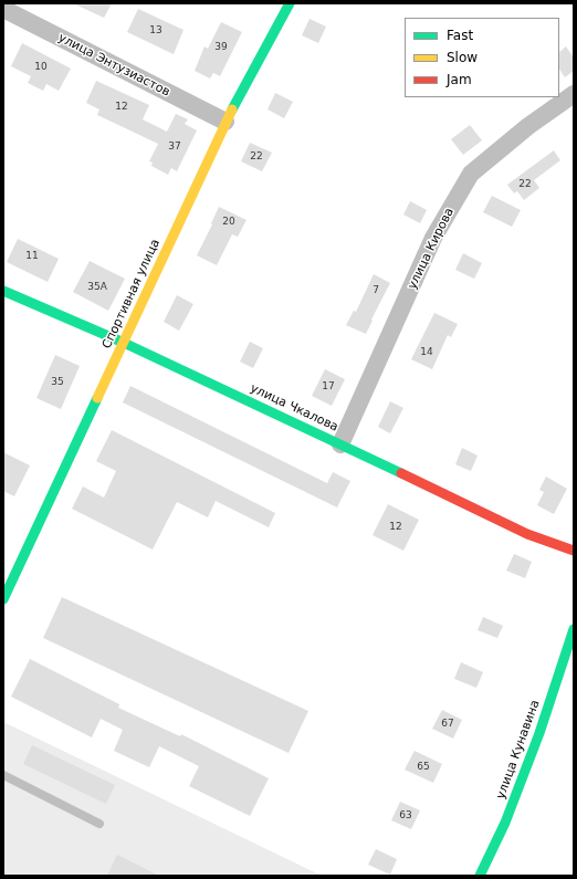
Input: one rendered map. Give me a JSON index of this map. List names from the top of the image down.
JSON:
{
  "streets": {
    "street": [
      "улица Энтузиастов",
      "улица Кирова",
      "Спортивная улица",
      "улица Чкалова",
      "улица Кунавина"
    ]
  },
  "crossings": [
    ["улица Энтузиастов", "Спортивная улица"],
    ["улица Кирова", "улица Чкалова"],
    ["Спортивная улица", "улица Чкалова"]
  ],
  "house_numbers": [
    "13",
    "39",
    "10",
    "12",
    "37",
    "22",
    "22",
    "20",
    "11",
    "35А",
    "7",
    "14",
    "35",
    "17",
    "12",
    "67",
    "65",
    "63"
  ],
  "legend": ["Fast", "Slow", "Jam"]
}
